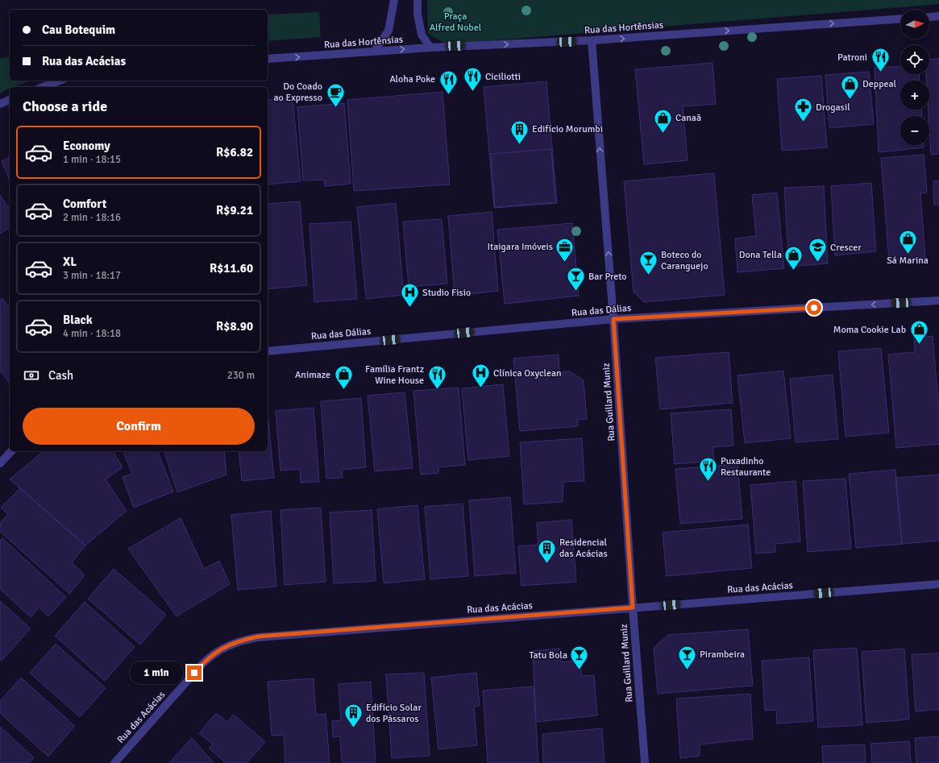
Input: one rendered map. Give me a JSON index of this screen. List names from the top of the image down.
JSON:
{
  "streets": {
    "street": [
      "Rua das Hortênsias",
      "Rua das Dálias",
      "Rua Guillard Muniz",
      "Rua das Acácias"
    ]
  },
  "crossings": [
    ["Rua das Hortênsias", "Rua Guillard Muniz"],
    ["Rua das Dálias", "Rua Guillard Muniz"],
    ["Rua Guillard Muniz", "Rua das Acácias"]
  ],
  "one_way": ["Rua das Hortênsias", "Rua das Dálias", "Rua Guillard Muniz"],
  "parks": ["Praça Alfred Nobel"],
  "places": {
    "restaurant": [
      "Patroni",
      "Ciciliotti",
      "Aloha Poke",
      "Família Frantz Wine House",
      "Puxadinho Restaurante"
    ],
    "shop": [
      "Deppeal",
      "Canaã",
      "Sá Marina",
      "Dona Tella",
      "Moma Cookie Lab",
      "Animaze"
    ],
    "cafe": ["Do Coado ao Expresso"],
    "pharmacy": ["Drogasil"],
    "building": ["Edifício Morumbi", "Residencial das Acácias", "Edifício Solar dos Pássaros"],
    "office": ["Itaigara Imóveis"],
    "school or university": ["Crescer"],
    "bar": [
      "Boteco do Caranguejo",
      "Bar Preto",
      "Pirambeira",
      "Tatu Bola"
    ],
    "hospital": ["Studio Fisio", "Clínica Oxyclean"]
  },
  "north": "right",
  "page": {
    "map_buttons": ["+", "−"],
    "banner": ["Cau Botequim", "Rua das Acácias"],
    "heading": "Choose a ride",
    "list": [
      {
        "name": "Economy",
        "note": "1 min · 18:15",
        "value": "R$6.82"
      },
      {
        "name": "Comfort",
        "note": "2 min · 18:16",
        "value": "R$9.21"
      },
      {
        "name": "XL",
        "note": "3 min · 18:17",
        "value": "R$11.60"
      },
      {
        "name": "Black",
        "note": "4 min · 18:18",
        "value": "R$8.90"
      }
    ],
    "pay": ["Cash", "230 m"],
    "buttons": "Confirm",
    "bubble": "1 min"
  }
}
